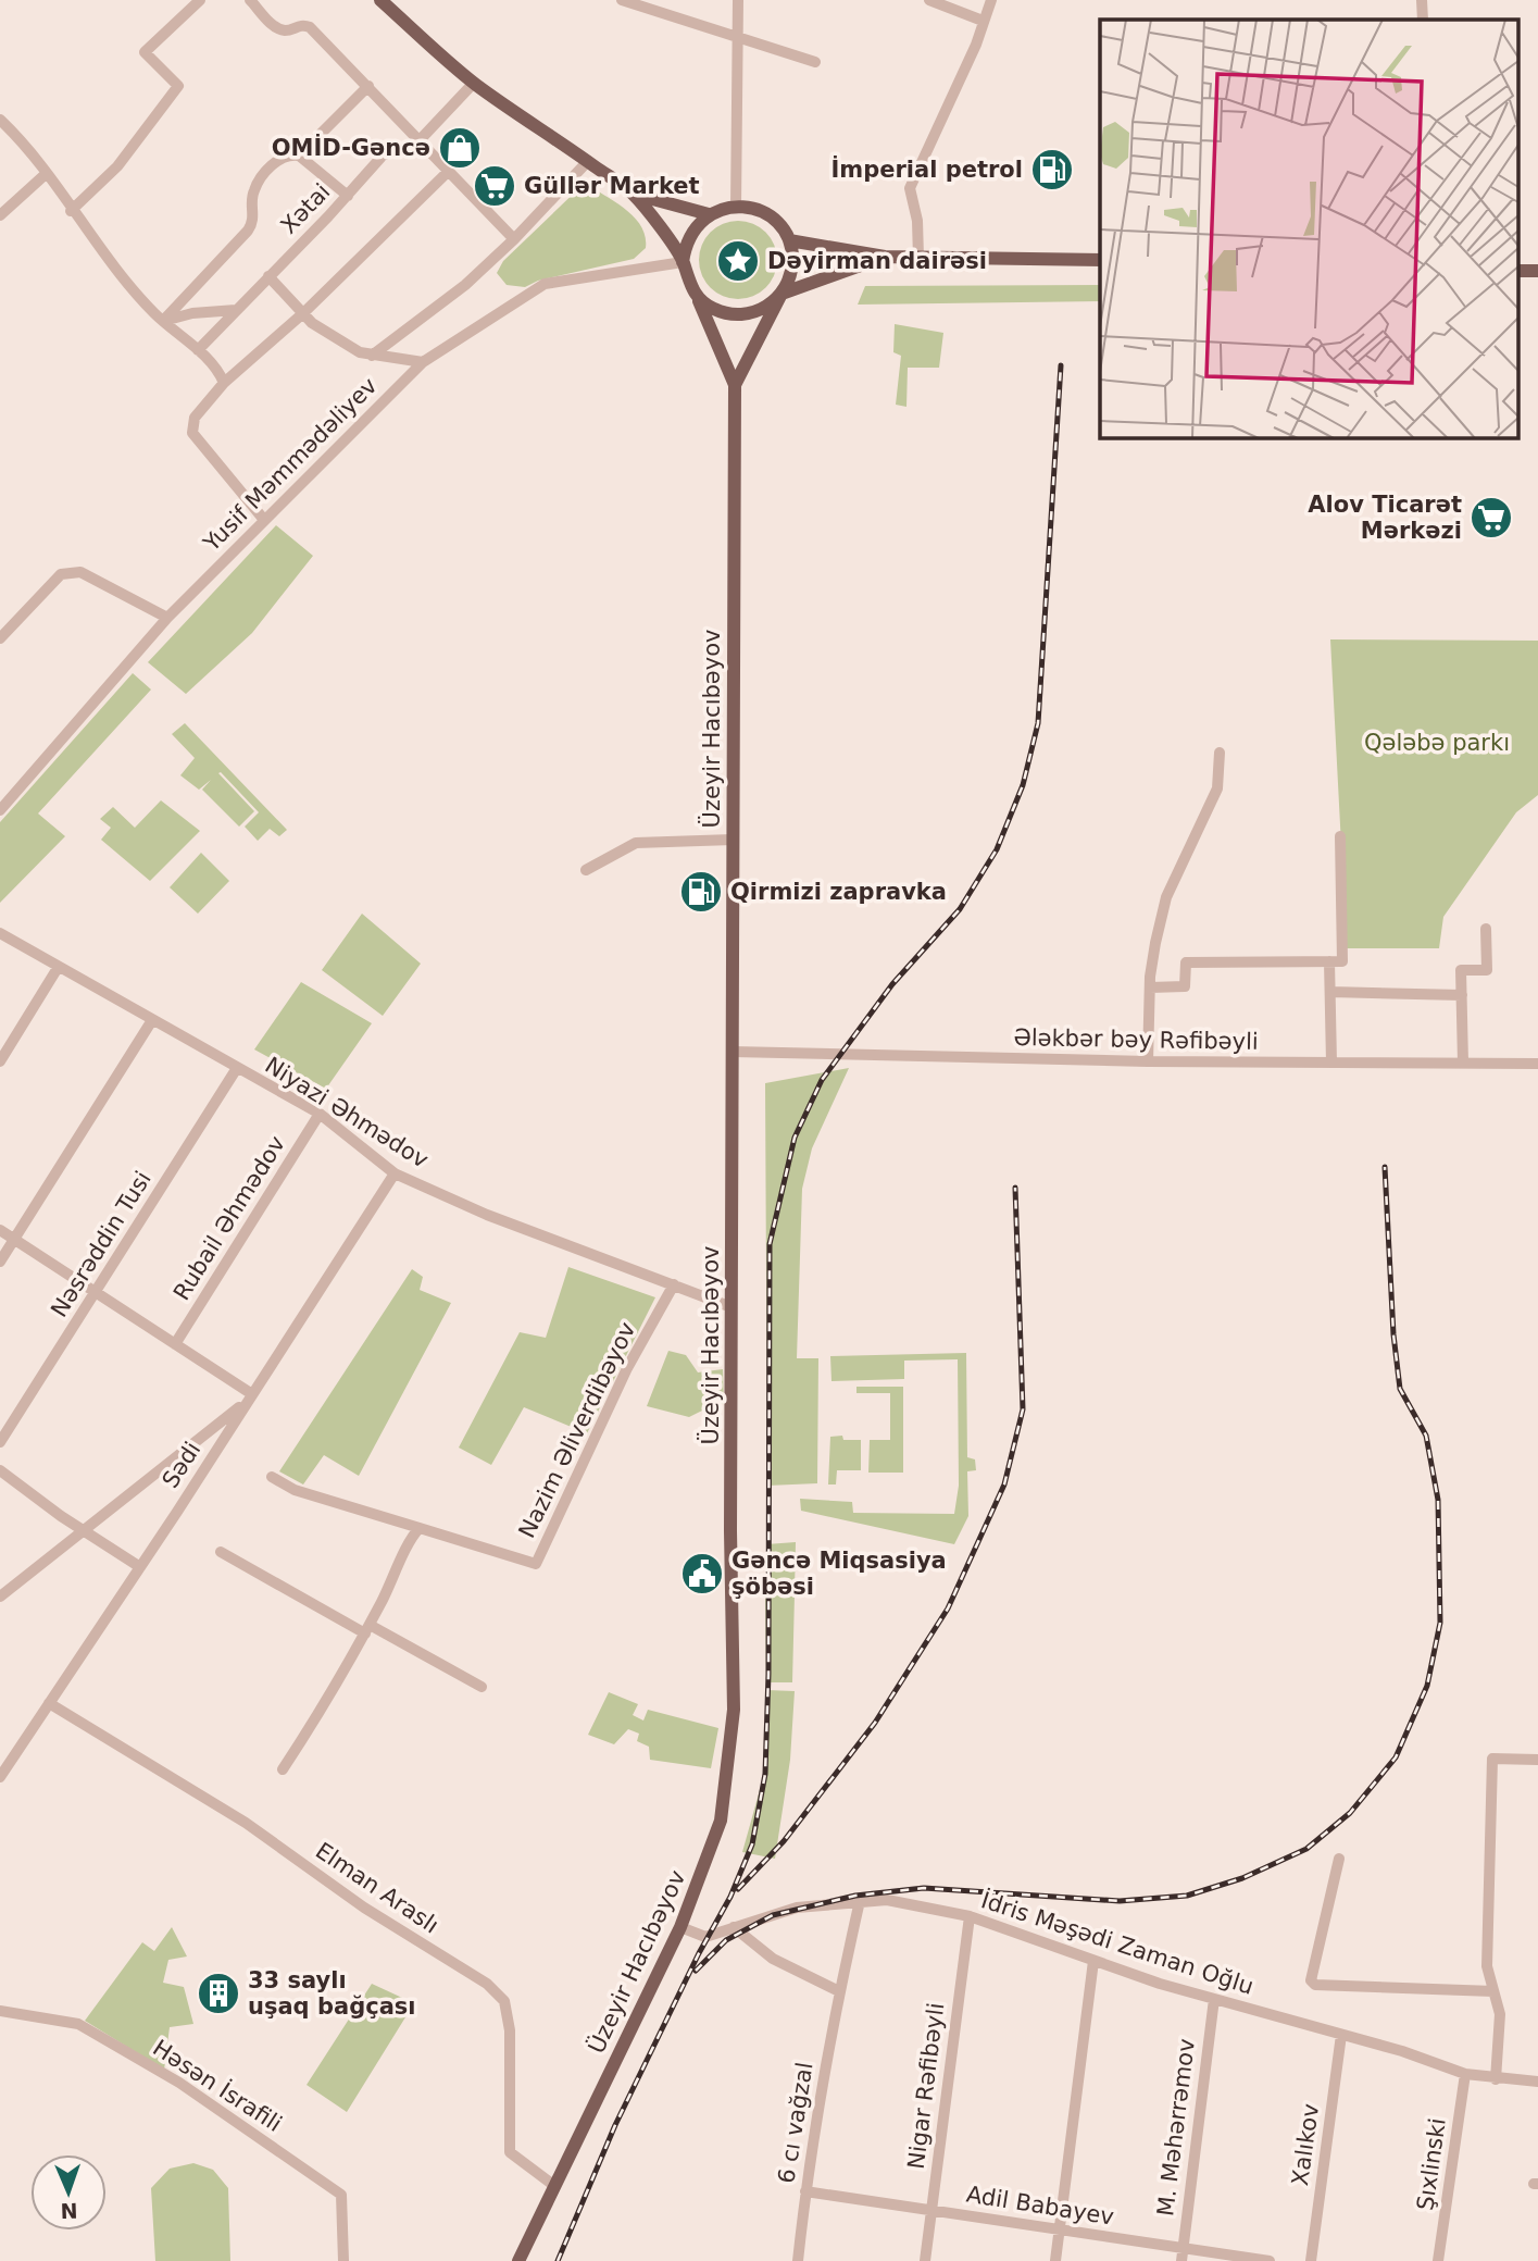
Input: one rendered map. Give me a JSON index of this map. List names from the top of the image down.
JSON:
{
  "streets": {
    "main road": ["Üzeyir Hacıbəyov"],
    "street": [
      "Xətai",
      "Yusif Məmmədəliyev",
      "Ələkbər bəy Rəfibəyli",
      "Niyazi Əhmədov",
      "Rubail Əhmədov",
      "Nəsrəddin Tusi",
      "Nazim Əliverdibəyov",
      "Sədi",
      "Elman Araslı",
      "İdris Məşədi Zaman Oğlu",
      "Həsən İsrafili",
      "Nigar Rəfibəyli",
      "6 cı vağzal",
      "M. Məhərrəmov",
      "Xalıkov",
      "Şıxlinski",
      "Adil Babayev"
    ]
  },
  "crossings": [
    ["Üzeyir Hacıbəyov", "Ələkbər bəy Rəfibəyli"],
    ["Üzeyir Hacıbəyov", "Niyazi Əhmədov"],
    ["Üzeyir Hacıbəyov", "Elman Araslı"],
    ["Üzeyir Hacıbəyov", "İdris Məşədi Zaman Oğlu"],
    ["Niyazi Əhmədov", "Rubail Əhmədov"],
    ["Niyazi Əhmədov", "Nəsrəddin Tusi"],
    ["Niyazi Əhmədov", "Nazim Əliverdibəyov"],
    ["Niyazi Əhmədov", "Sədi"],
    ["Sədi", "Elman Araslı"],
    ["İdris Məşədi Zaman Oğlu", "Nigar Rəfibəyli"],
    ["İdris Məşədi Zaman Oğlu", "6 cı vağzal"],
    ["İdris Məşədi Zaman Oğlu", "M. Məhərrəmov"],
    ["İdris Məşədi Zaman Oğlu", "Xalıkov"],
    ["İdris Məşədi Zaman Oğlu", "Şıxlinski"],
    ["Nigar Rəfibəyli", "Adil Babayev"],
    ["6 cı vağzal", "Adil Babayev"],
    ["M. Məhərrəmov", "Adil Babayev"]
  ],
  "parks": ["Qələbə parkı"],
  "places": {
    "shop": ["OMİD-Gəncə"],
    "fuel station": ["İmperial petrol", "Qirmizi zapravka"],
    "supermarket": ["Güllər Market", "Alov Ticarət Mərkəzi"],
    "place": ["Dəyirman dairəsi"],
    "public building": ["Gəncə Miqsasiya şöbəsi"],
    "building": ["33 saylı uşaq bağçası"]
  },
  "north": "bottom"
}
